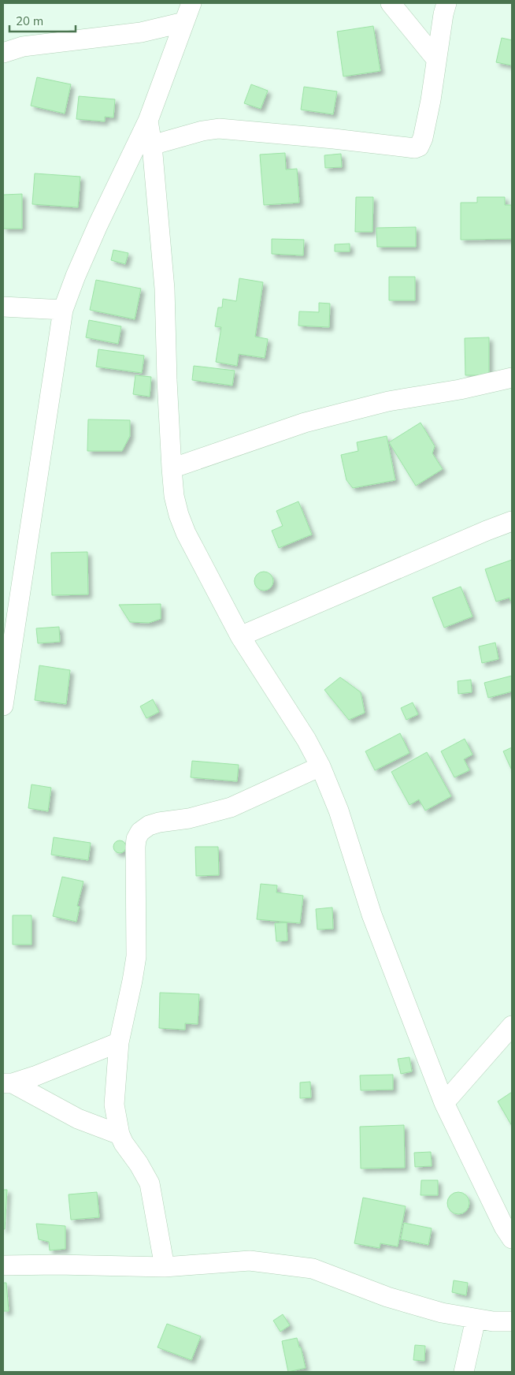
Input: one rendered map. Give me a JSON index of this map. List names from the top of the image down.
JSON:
{
  "scale_bar": "20 m"
}
